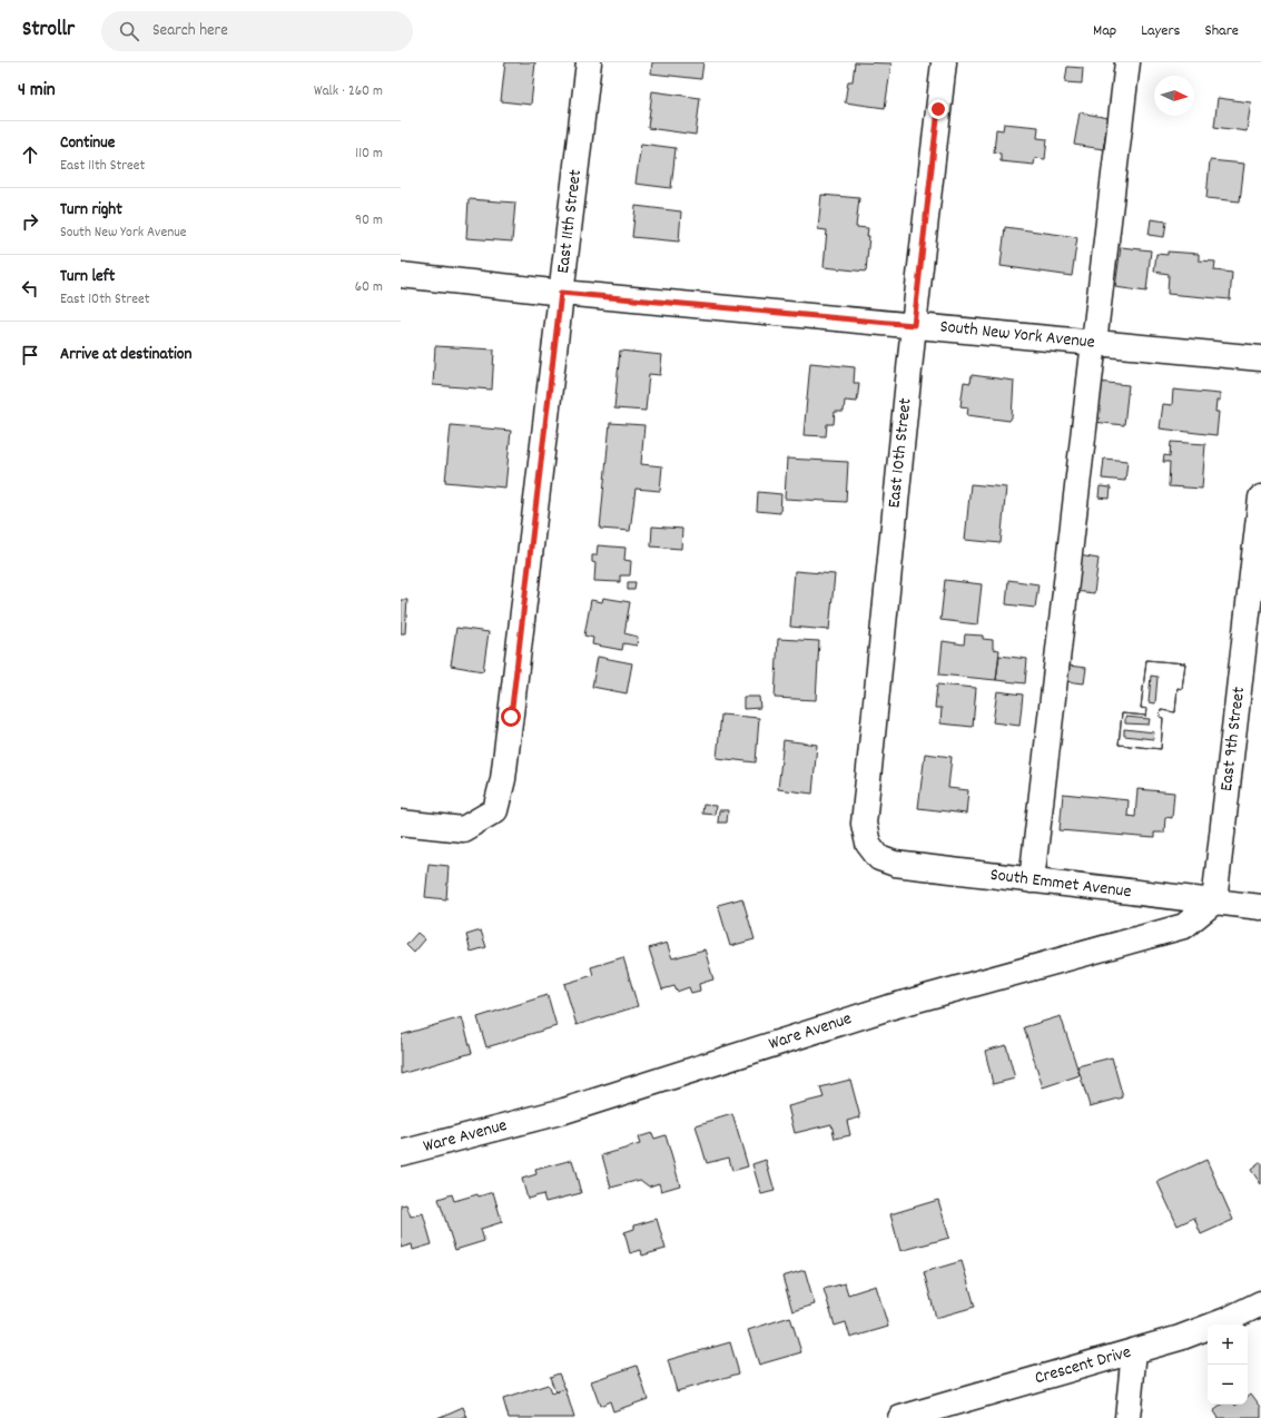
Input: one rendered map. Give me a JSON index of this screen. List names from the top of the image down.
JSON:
{
  "streets": {
    "street": [
      "East 11th Street",
      "South New York Avenue",
      "East 10th Street",
      "East 9th Street",
      "South Emmet Avenue",
      "Ware Avenue",
      "Crescent Drive"
    ]
  },
  "crossings": [
    ["East 11th Street", "South New York Avenue"],
    ["South New York Avenue", "East 10th Street"],
    ["East 10th Street", "South Emmet Avenue"],
    ["East 9th Street", "South Emmet Avenue"],
    ["East 9th Street", "Ware Avenue"],
    ["South Emmet Avenue", "Ware Avenue"]
  ],
  "north": "right",
  "page": {
    "header": "Strollr",
    "search": "Search here",
    "nav": ["Map", "Layers", "Share"],
    "heading": ["4 min", "Walk · 260 m"],
    "list": [
      ["Continue", "East 11th Street", "110 m"],
      ["Turn right", "South New York Avenue", "90 m"],
      ["Turn left", "East 10th Street", "60 m"],
      "Arrive at destination"
    ],
    "map_buttons": ["+", "−"]
  }
}
